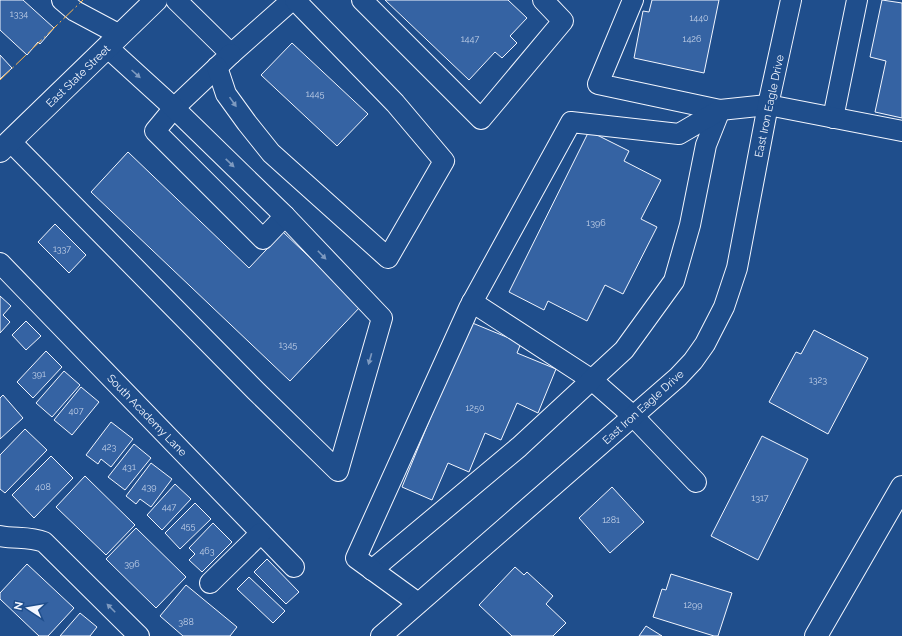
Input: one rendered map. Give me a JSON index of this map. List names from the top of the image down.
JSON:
{
  "streets": {
    "main road": ["East State Street"],
    "street": ["East Iron Eagle Drive", "South Academy Lane"]
  },
  "house_numbers": [
    "1334",
    "1440",
    "1447",
    "1426",
    "1445",
    "1396",
    "1337",
    "1345",
    "391",
    "1323",
    "1250",
    "407",
    "423",
    "431",
    "408",
    "439",
    "1317",
    "447",
    "1281",
    "455",
    "463",
    "396",
    "1299",
    "388"
  ],
  "north": "left"
}
